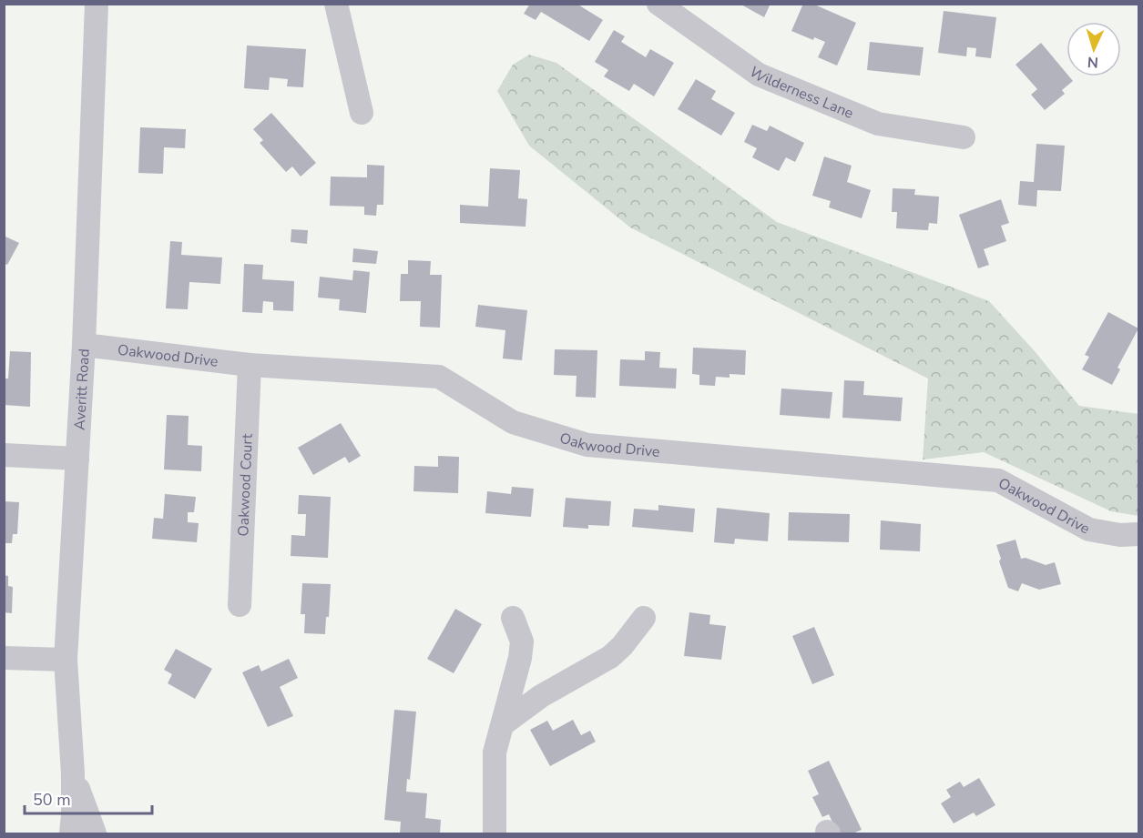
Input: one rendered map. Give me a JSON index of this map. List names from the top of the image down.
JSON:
{
  "streets": {
    "street": [
      "Wilderness Lane",
      "Oakwood Drive",
      "Averitt Road",
      "Oakwood Court"
    ]
  },
  "crossings": [
    ["Oakwood Drive", "Averitt Road"],
    ["Oakwood Drive", "Oakwood Court"]
  ],
  "scale_bar": "50 m",
  "north": "bottom"
}
